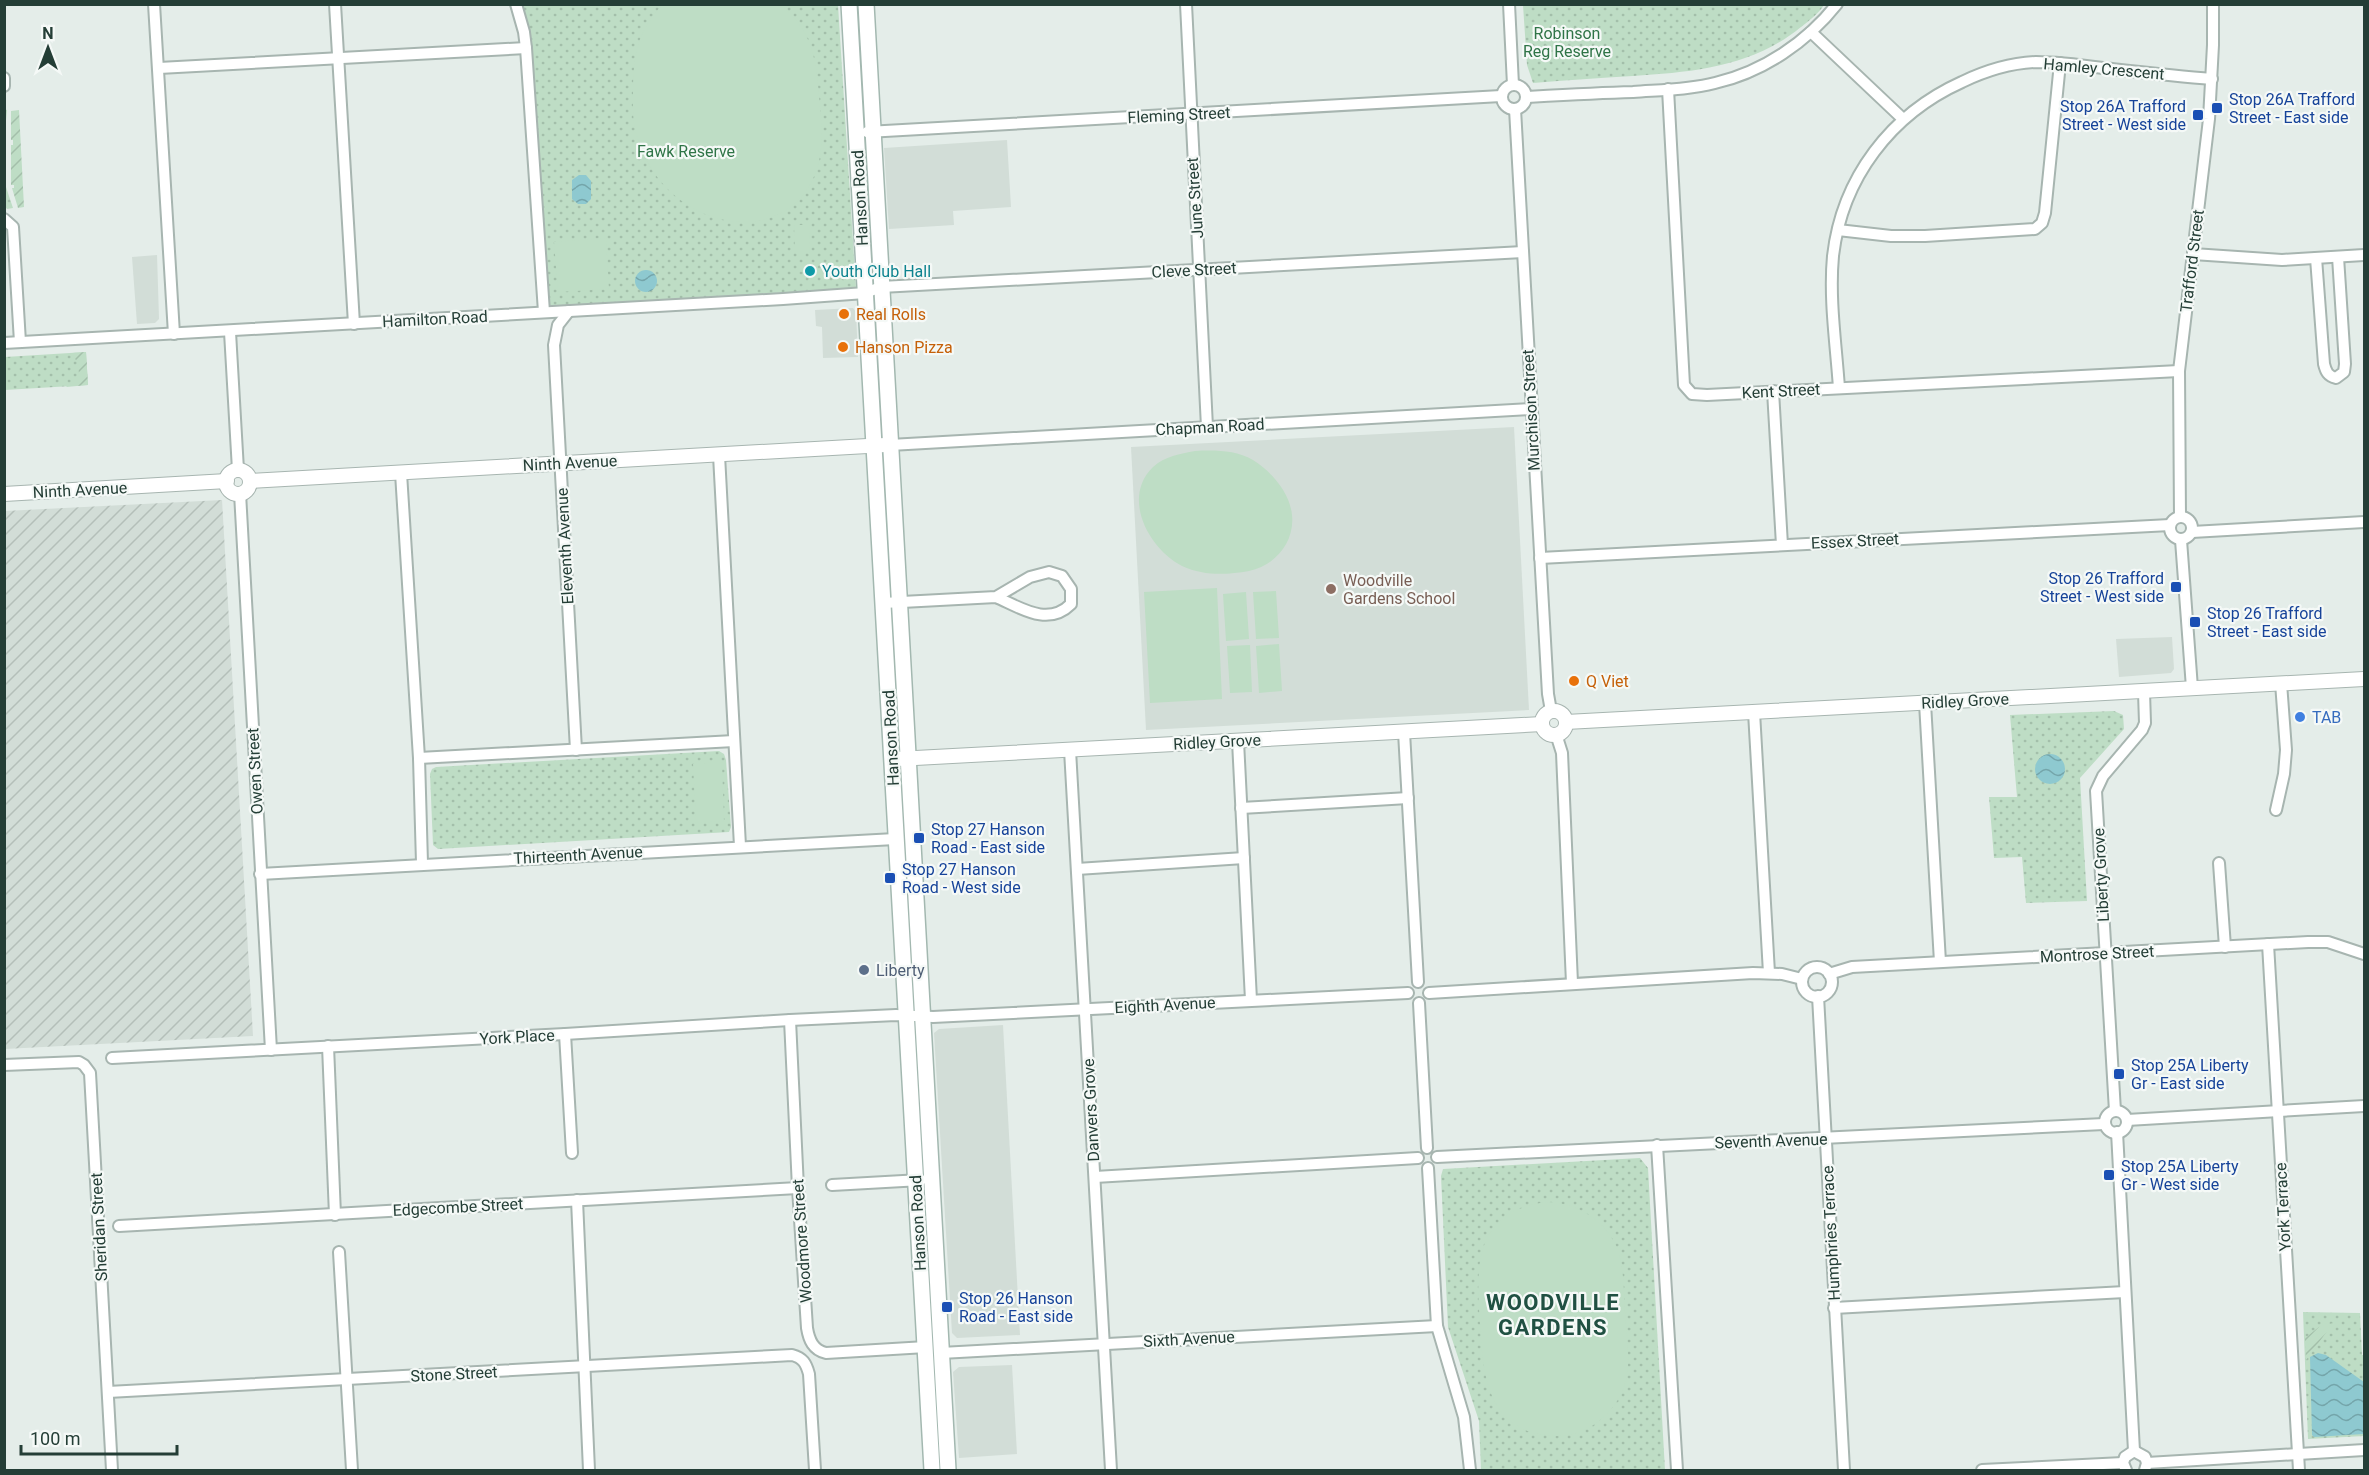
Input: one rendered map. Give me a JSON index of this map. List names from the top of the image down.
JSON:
{
  "streets": {
    "main road": ["Hanson Road"],
    "street": [
      "Hamley Crescent",
      "Fleming Street",
      "June Street",
      "Trafford Street",
      "Cleve Street",
      "Hamilton Road",
      "Kent Street",
      "Murchison Street",
      "Chapman Road",
      "Ninth Avenue",
      "Essex Street",
      "Eleventh Avenue",
      "Ridley Grove",
      "Owen Street",
      "Thirteenth Avenue",
      "Liberty Grove",
      "Montrose Street",
      "Eighth Avenue",
      "York Place",
      "Danvers Grove",
      "Seventh Avenue",
      "Edgecombe Street",
      "York Terrace",
      "Sheridan Street",
      "Humphries Terrace",
      "Woodmore Street",
      "Sixth Avenue",
      "Stone Street"
    ]
  },
  "crossings": [
    ["Hamley Crescent", "Trafford Street"],
    ["Hamley Crescent", "Kent Street"],
    ["Fleming Street", "Hanson Road"],
    ["Fleming Street", "June Street"],
    ["Fleming Street", "Murchison Street"],
    ["Hanson Road", "Cleve Street"],
    ["Hanson Road", "Hamilton Road"],
    ["Hanson Road", "Chapman Road"],
    ["Hanson Road", "Ninth Avenue"],
    ["Hanson Road", "Ridley Grove"],
    ["Hanson Road", "Thirteenth Avenue"],
    ["Hanson Road", "Eighth Avenue"],
    ["Hanson Road", "York Place"],
    ["Hanson Road", "Woodmore Street"],
    ["Hanson Road", "Sixth Avenue"],
    ["June Street", "Cleve Street"],
    ["June Street", "Chapman Road"],
    ["Trafford Street", "Kent Street"],
    ["Trafford Street", "Essex Street"],
    ["Cleve Street", "Hamilton Road"],
    ["Cleve Street", "Murchison Street"],
    ["Hamilton Road", "Eleventh Avenue"],
    ["Murchison Street", "Chapman Road"],
    ["Murchison Street", "Essex Street"],
    ["Murchison Street", "Ridley Grove"],
    ["Chapman Road", "Ninth Avenue"],
    ["Ninth Avenue", "Eleventh Avenue"],
    ["Ninth Avenue", "Owen Street"],
    ["Ridley Grove", "Liberty Grove"],
    ["Ridley Grove", "Danvers Grove"],
    ["Owen Street", "Thirteenth Avenue"],
    ["Owen Street", "York Place"],
    ["Liberty Grove", "Montrose Street"],
    ["Liberty Grove", "Seventh Avenue"],
    ["Montrose Street", "York Terrace"],
    ["Montrose Street", "Humphries Terrace"],
    ["Eighth Avenue", "York Place"],
    ["Eighth Avenue", "Danvers Grove"],
    ["York Place", "Woodmore Street"],
    ["Danvers Grove", "Sixth Avenue"],
    ["Seventh Avenue", "Humphries Terrace"],
    ["Edgecombe Street", "Woodmore Street"],
    ["Sheridan Street", "Stone Street"]
  ],
  "districts": ["WOODVILLE GARDENS"],
  "parks": ["Robinson Reg Reserve", "Fawk Reserve"],
  "places": {
    "transit": [
      "Stop 26A Trafford Street - East side",
      "Stop 26A Trafford Street - West side",
      "Stop 26 Trafford Street - West side",
      "Stop 26 Trafford Street - East side",
      "Stop 27 Hanson Road - East side",
      "Stop 27 Hanson Road - West side",
      "Stop 25A Liberty Gr - East side",
      "Stop 25A Liberty Gr - West side",
      "Stop 26 Hanson Road - East side"
    ],
    "other": [
      "Youth Club Hall",
      "Real Rolls",
      "Hanson Pizza",
      "Woodville Gardens School",
      "Q Viet",
      "TAB",
      "Liberty"
    ]
  },
  "scale_bar": "100 m",
  "north": "top"
}
